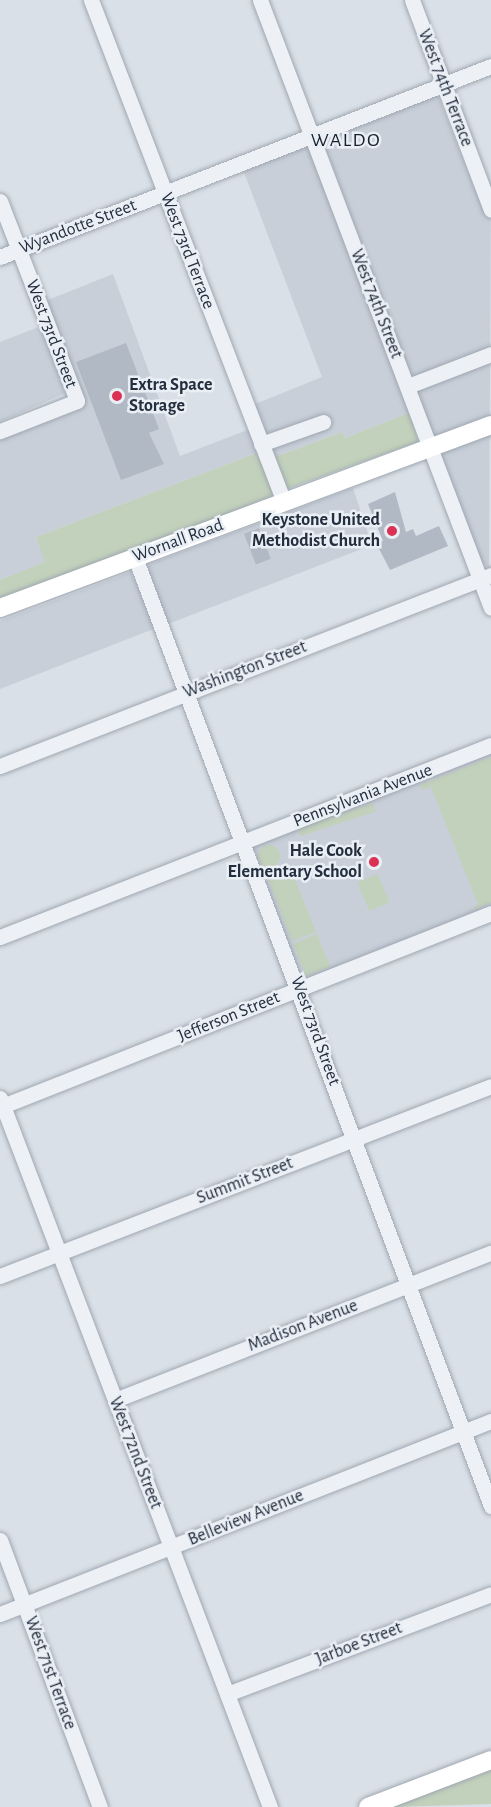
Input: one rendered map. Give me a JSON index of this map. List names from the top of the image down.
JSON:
{
  "streets": {
    "main road": ["Wornall Road"],
    "street": [
      "West 74th Terrace",
      "Wyandotte Street",
      "West 73rd Terrace",
      "West 74th Street",
      "West 73rd Street",
      "Washington Street",
      "Pennsylvania Avenue",
      "Jefferson Street",
      "Summit Street",
      "Madison Avenue",
      "West 72nd Street",
      "Belleview Avenue",
      "Jarboe Street",
      "West 71st Terrace"
    ]
  },
  "crossings": [
    ["West 74th Terrace", "Wyandotte Street"],
    ["Wyandotte Street", "West 73rd Terrace"],
    ["Wyandotte Street", "West 74th Street"],
    ["Wyandotte Street", "West 73rd Street"],
    ["West 73rd Terrace", "Wornall Road"],
    ["West 74th Street", "Wornall Road"],
    ["West 74th Street", "Washington Street"],
    ["West 73rd Street", "Wornall Road"],
    ["West 73rd Street", "Washington Street"],
    ["West 73rd Street", "Pennsylvania Avenue"],
    ["West 73rd Street", "Jefferson Street"],
    ["West 73rd Street", "Summit Street"],
    ["West 73rd Street", "Madison Avenue"],
    ["West 73rd Street", "Belleview Avenue"],
    ["Jefferson Street", "West 72nd Street"],
    ["Summit Street", "West 72nd Street"],
    ["Madison Avenue", "West 72nd Street"],
    ["West 72nd Street", "Belleview Avenue"],
    ["West 72nd Street", "Jarboe Street"],
    ["Belleview Avenue", "West 71st Terrace"]
  ],
  "districts": ["WALDO"],
  "places": ["Extra Space Storage", "Keystone United Methodist Church", "Hale Cook Elementary School"]
}
